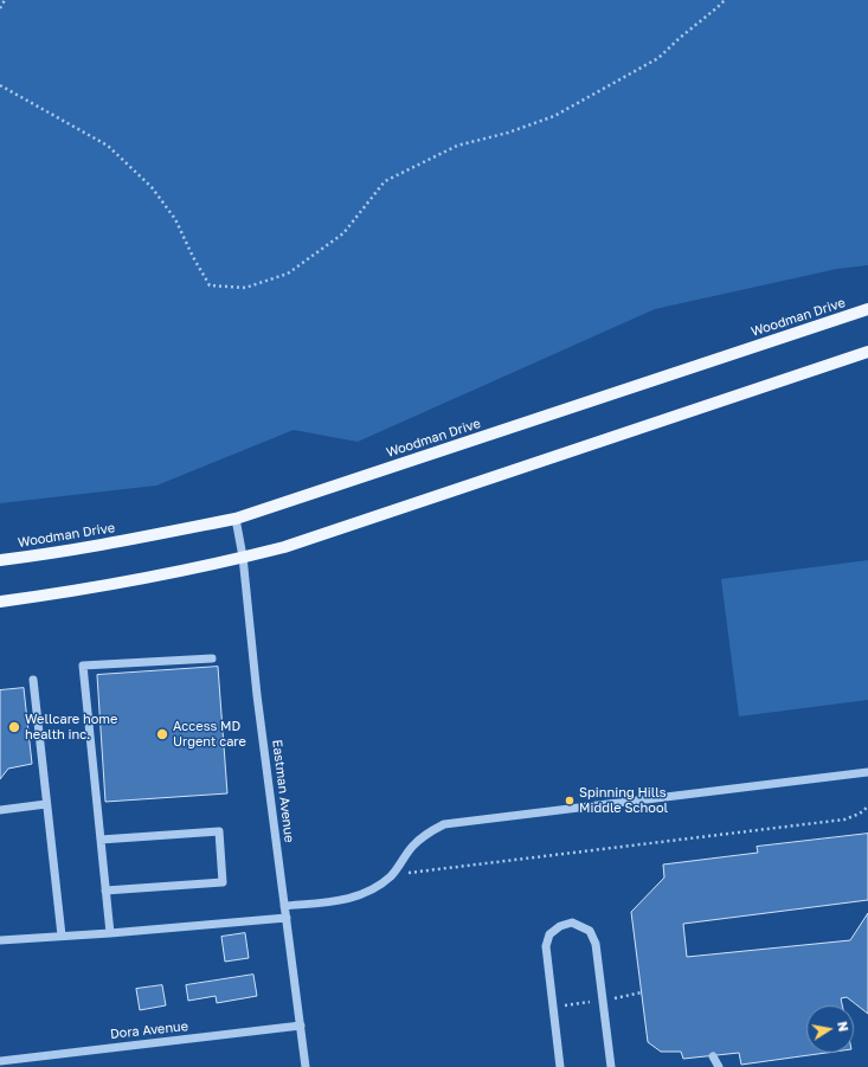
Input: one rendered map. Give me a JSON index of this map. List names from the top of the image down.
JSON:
{
  "streets": {
    "main road": ["Woodman Drive"],
    "street": ["Eastman Avenue", "Dora Avenue"]
  },
  "crossings": [
    ["Woodman Drive", "Eastman Avenue"],
    ["Eastman Avenue", "Dora Avenue"]
  ],
  "places": ["Wellcare home health inc.", "Access MD Urgent care", "Spinning Hills Middle School"],
  "north": "right"
}
